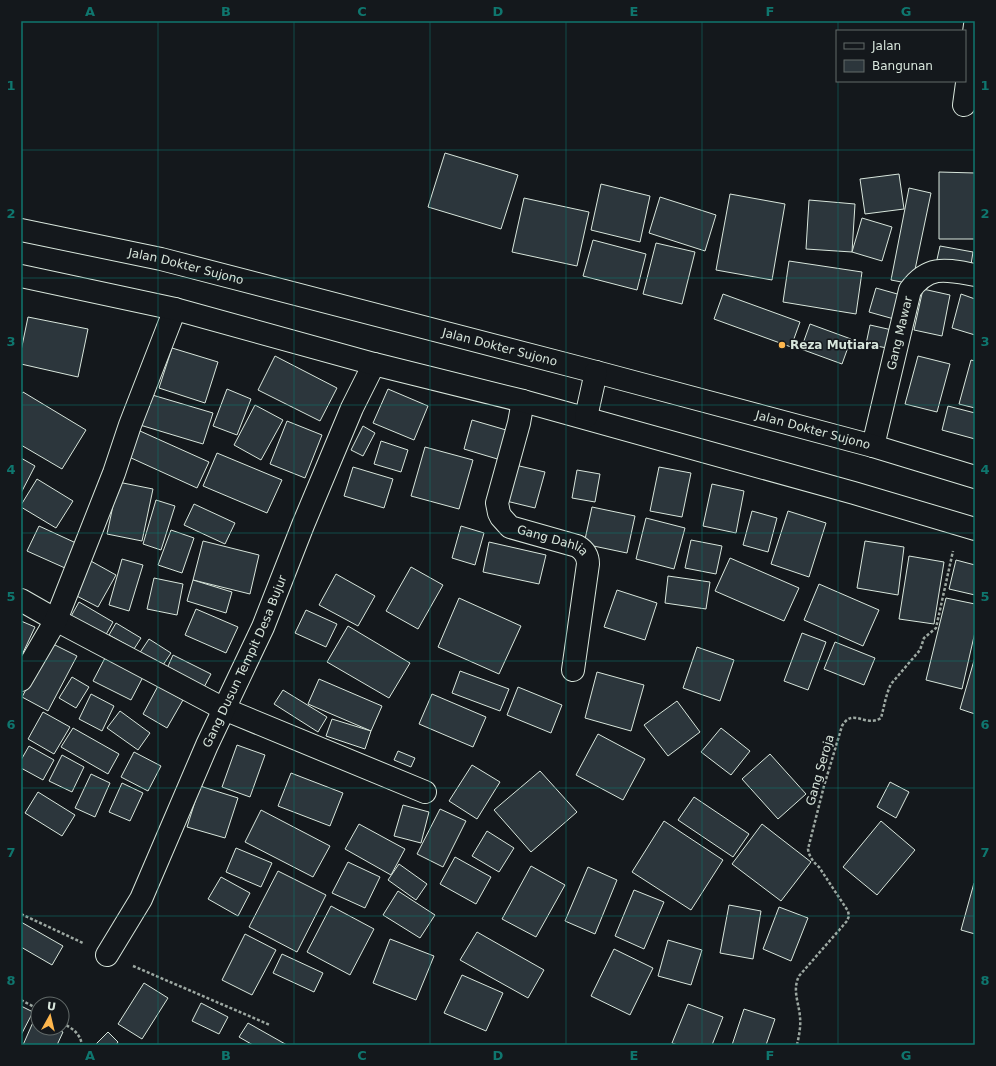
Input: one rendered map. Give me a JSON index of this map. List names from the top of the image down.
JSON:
{
  "streets": {
    "main road": [
      "Jalan Dokter Sujono",
      "Gang Mawar",
      "Gang Dahlia",
      "Gang Dusun Tempit Desa Bujur"
    ],
    "path": ["Gang Seroja"]
  },
  "crossings": [
    ["Jalan Dokter Sujono", "Gang Mawar"]
  ],
  "places": ["Reza Mutiara"],
  "legend": ["Jalan", "Bangunan"],
  "north": "top",
  "grid": {
    "columns": [
      "A",
      "B",
      "C",
      "D",
      "E",
      "F",
      "G"
    ],
    "rows": [
      "1",
      "2",
      "3",
      "4",
      "5",
      "6",
      "7",
      "8"
    ]
  }
}
